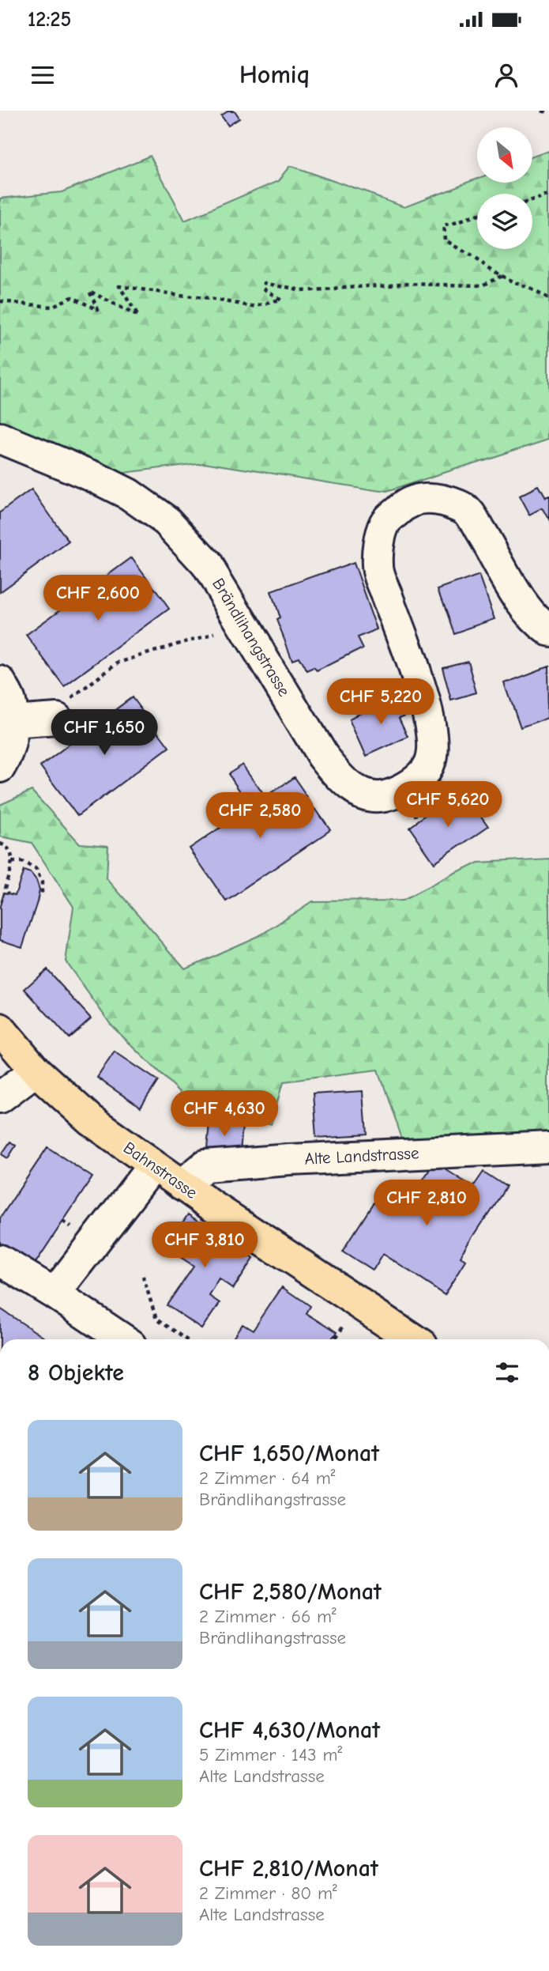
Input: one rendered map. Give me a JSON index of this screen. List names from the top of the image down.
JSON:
{
  "streets": {
    "main road": ["Bahnstrasse"],
    "street": ["Brändlihangstrasse", "Alte Landstrasse"]
  },
  "crossings": [
    ["Alte Landstrasse", "Bahnstrasse"]
  ],
  "north": "bottom right",
  "page": {
    "status": "12:25",
    "header": "Homiq",
    "price": [
      "CHF 2,600",
      "CHF 5,220",
      "CHF 1,650",
      "CHF 5,620",
      "CHF 2,580",
      "CHF 4,630",
      "CHF 2,810",
      "CHF 3,810"
    ],
    "heading": "8 Objekte",
    "list": [
      {
        "name": "CHF 1,650/Monat",
        "note": "2 Zimmer · 64 m² · Brändlihangstrasse"
      },
      {
        "name": "CHF 2,580/Monat",
        "note": "2 Zimmer · 66 m² · Brändlihangstrasse"
      },
      {
        "name": "CHF 4,630/Monat",
        "note": "5 Zimmer · 143 m² · Alte Landstrasse"
      },
      {
        "name": "CHF 2,810/Monat",
        "note": "2 Zimmer · 80 m² · Alte Landstrasse"
      }
    ]
  }
}
